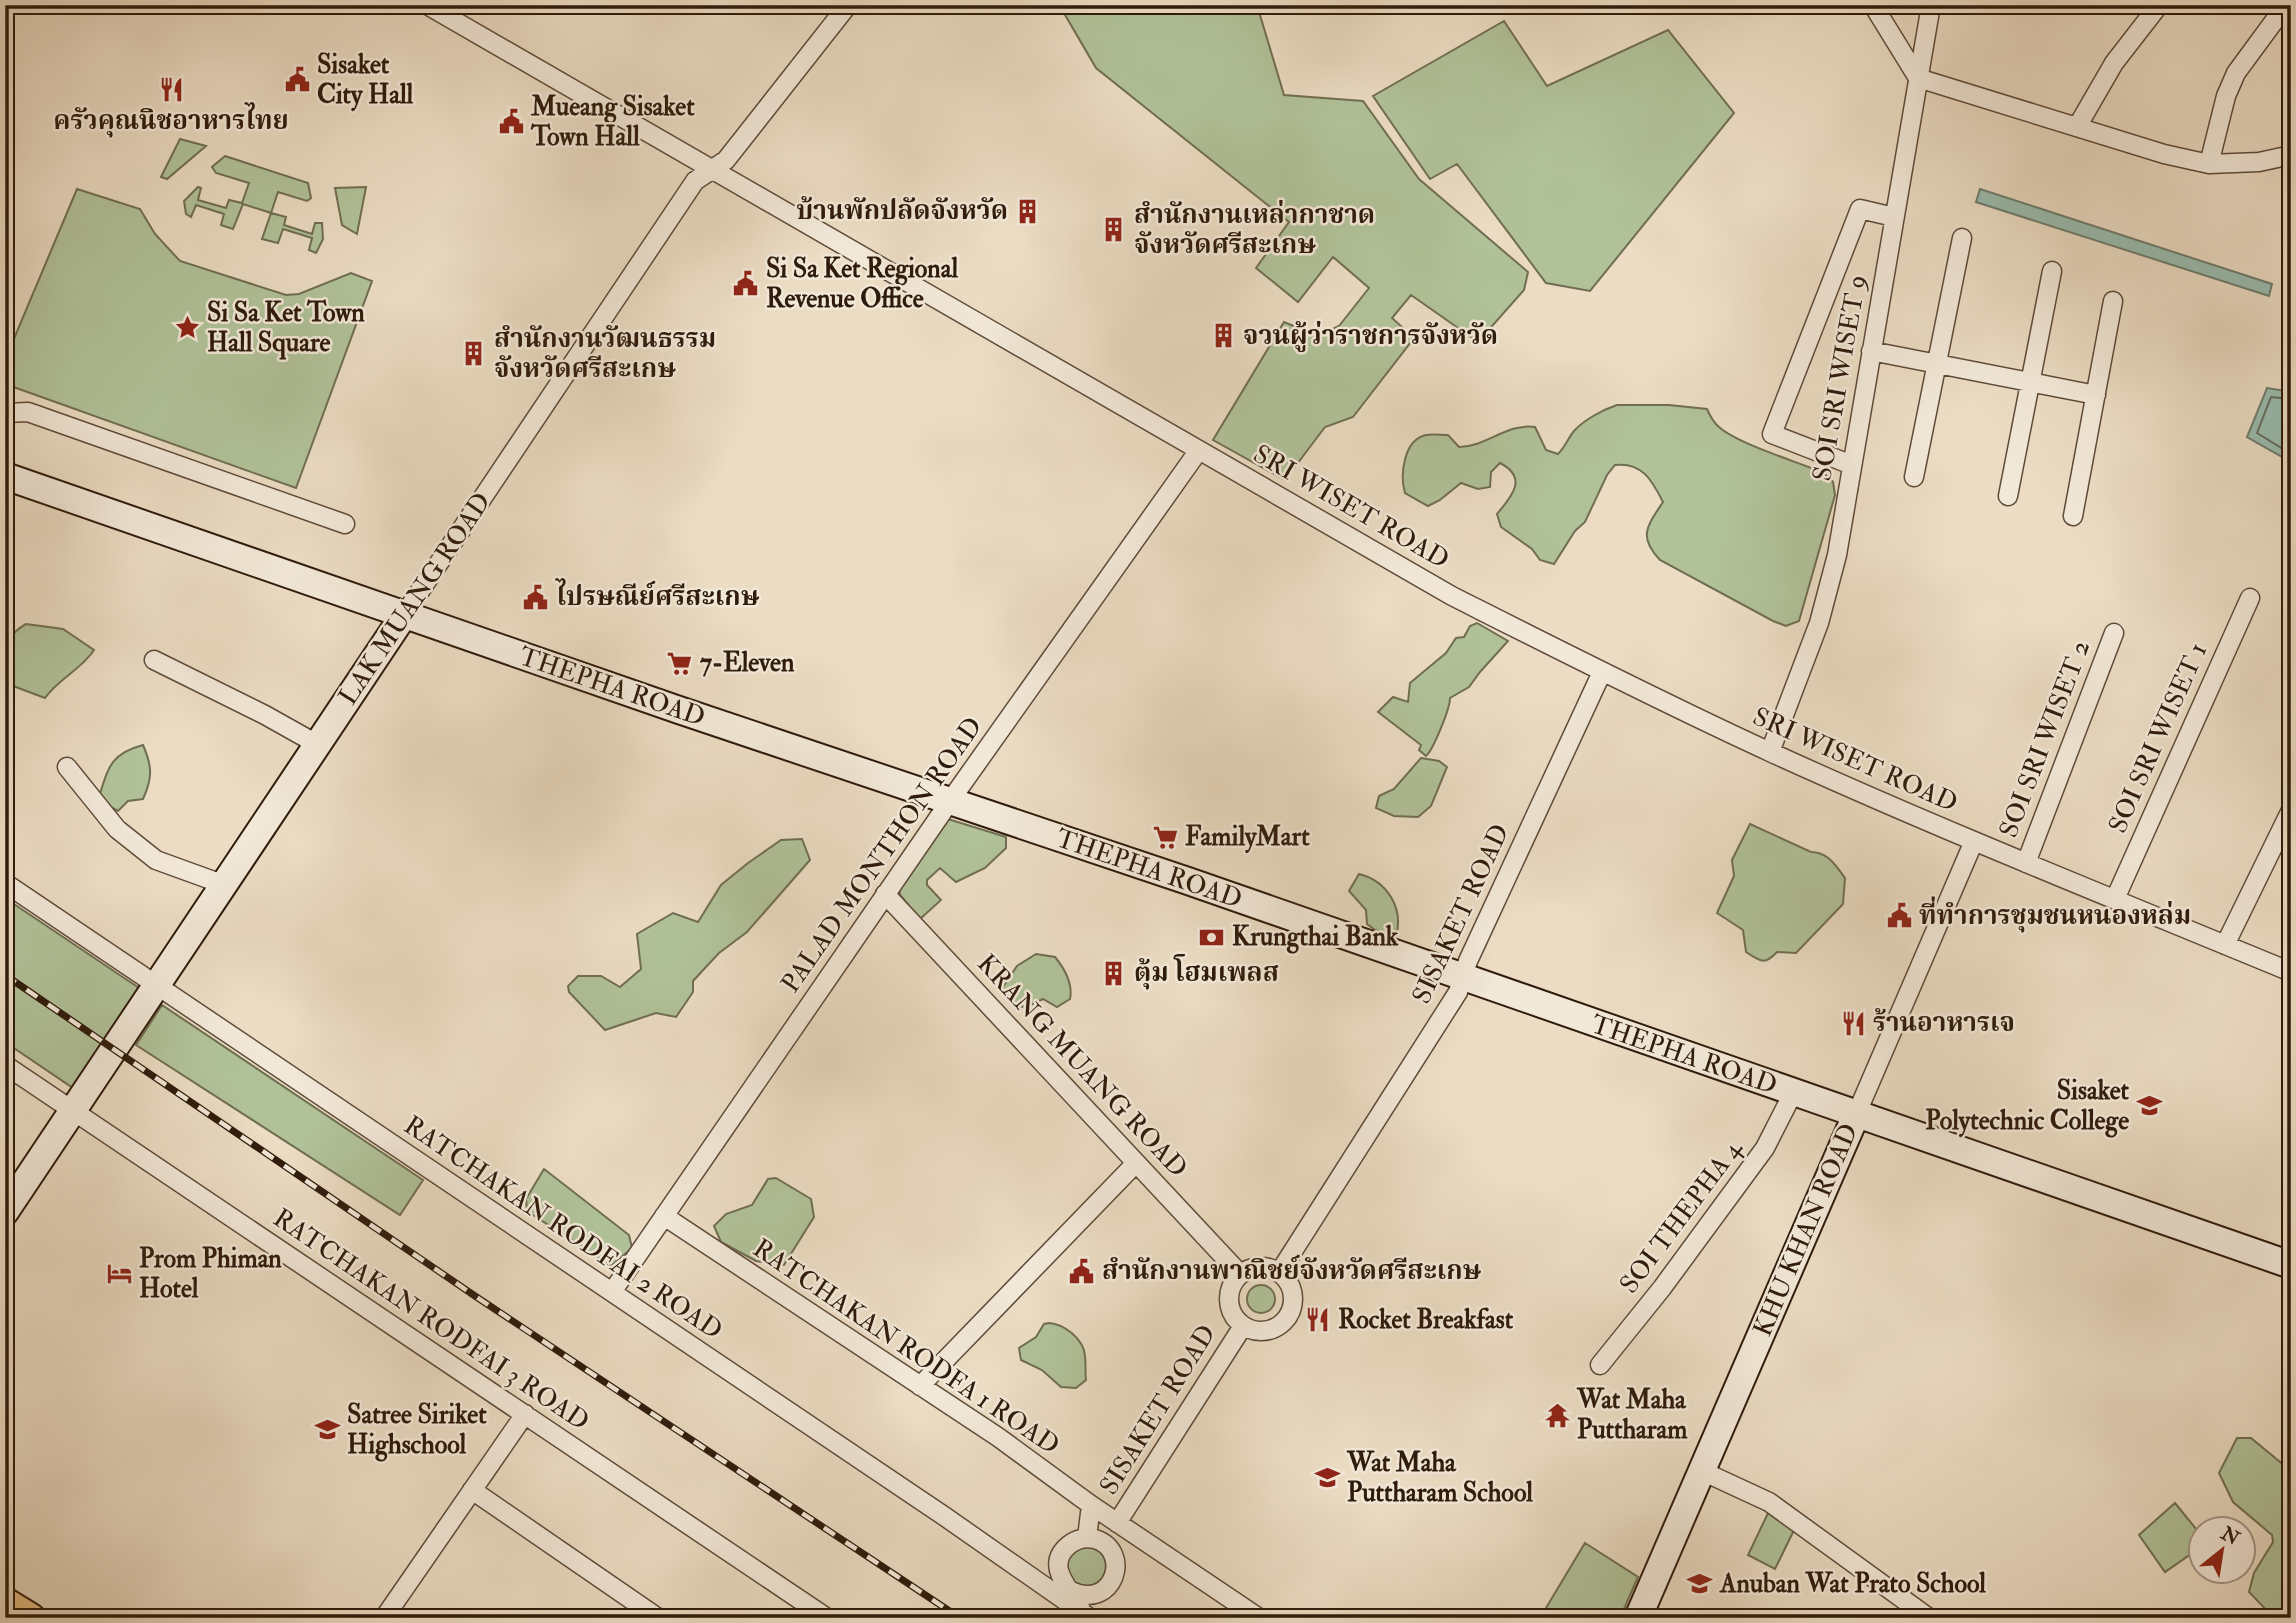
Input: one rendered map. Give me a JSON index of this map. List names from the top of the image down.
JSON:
{
  "streets": {
    "main road": ["LAK MUANG ROAD", "THEPHA ROAD", "KHU KHAN ROAD"],
    "street": [
      "SOI SRI WISET 9",
      "SRI WISET ROAD",
      "SOI SRI WISET 1",
      "SOI SRI WISET 2",
      "PALAD MONTHON ROAD",
      "SISAKET ROAD",
      "KRANG MUANG ROAD",
      "SOI THEPHA 4",
      "RATCHAKAN RODFAI 2 ROAD",
      "RATCHAKAN RODFAI 3 ROAD",
      "RATCHAKAN RODFA 1 ROAD"
    ]
  },
  "crossings": [
    ["SOI SRI WISET 9", "SRI WISET ROAD"],
    ["SRI WISET ROAD", "LAK MUANG ROAD"],
    ["SRI WISET ROAD", "SOI SRI WISET 1"],
    ["SRI WISET ROAD", "SOI SRI WISET 2"],
    ["SRI WISET ROAD", "PALAD MONTHON ROAD"],
    ["SRI WISET ROAD", "SISAKET ROAD"],
    ["SRI WISET ROAD", "KHU KHAN ROAD"],
    ["LAK MUANG ROAD", "THEPHA ROAD"],
    ["LAK MUANG ROAD", "RATCHAKAN RODFAI 2 ROAD"],
    ["LAK MUANG ROAD", "RATCHAKAN RODFAI 3 ROAD"],
    ["THEPHA ROAD", "PALAD MONTHON ROAD"],
    ["THEPHA ROAD", "SISAKET ROAD"],
    ["THEPHA ROAD", "SOI THEPHA 4"],
    ["THEPHA ROAD", "KHU KHAN ROAD"],
    ["PALAD MONTHON ROAD", "KRANG MUANG ROAD"],
    ["PALAD MONTHON ROAD", "RATCHAKAN RODFAI 2 ROAD"],
    ["PALAD MONTHON ROAD", "RATCHAKAN RODFA 1 ROAD"],
    ["SISAKET ROAD", "KRANG MUANG ROAD"],
    ["SISAKET ROAD", "RATCHAKAN RODFA 1 ROAD"]
  ],
  "places": {
    "public building": [
      "Sisaket City Hall",
      "Mueang Sisaket Town Hall",
      "Si Sa Ket Regional Revenue Office",
      "ไปรษณีย์ศรีสะเกษ",
      "ที่ทำการชุมชนหนองหล่ม",
      "สำนักงานพาณิชย์จังหวัดศรีสะเกษ"
    ],
    "restaurant": ["ครัวคุณนิชอาหารไทย", "ร้านอาหารเจ", "Rocket Breakfast"],
    "building": [
      "บ้านพักปลัดจังหวัด",
      "สำนักงานเหล่ากาชาด จังหวัดศรีสะเกษ",
      "จวนผู้ว่าราชการจังหวัด",
      "สำนักงานวัฒนธรรม จังหวัดศรีสะเกษ",
      "ตุ้ม โฮมเพลส"
    ],
    "place": ["Si Sa Ket Town Hall Square"],
    "supermarket": ["7-Eleven", "FamilyMart"],
    "bank": ["Krungthai Bank"],
    "school or university": [
      "Sisaket Polytechnic College",
      "Satree Siriket Highschool",
      "Wat Maha Puttharam School",
      "Anuban Wat Prato School"
    ],
    "hotel": ["Prom Phiman Hotel"],
    "temple": ["Wat Maha Puttharam"]
  },
  "north": "top right"
}
